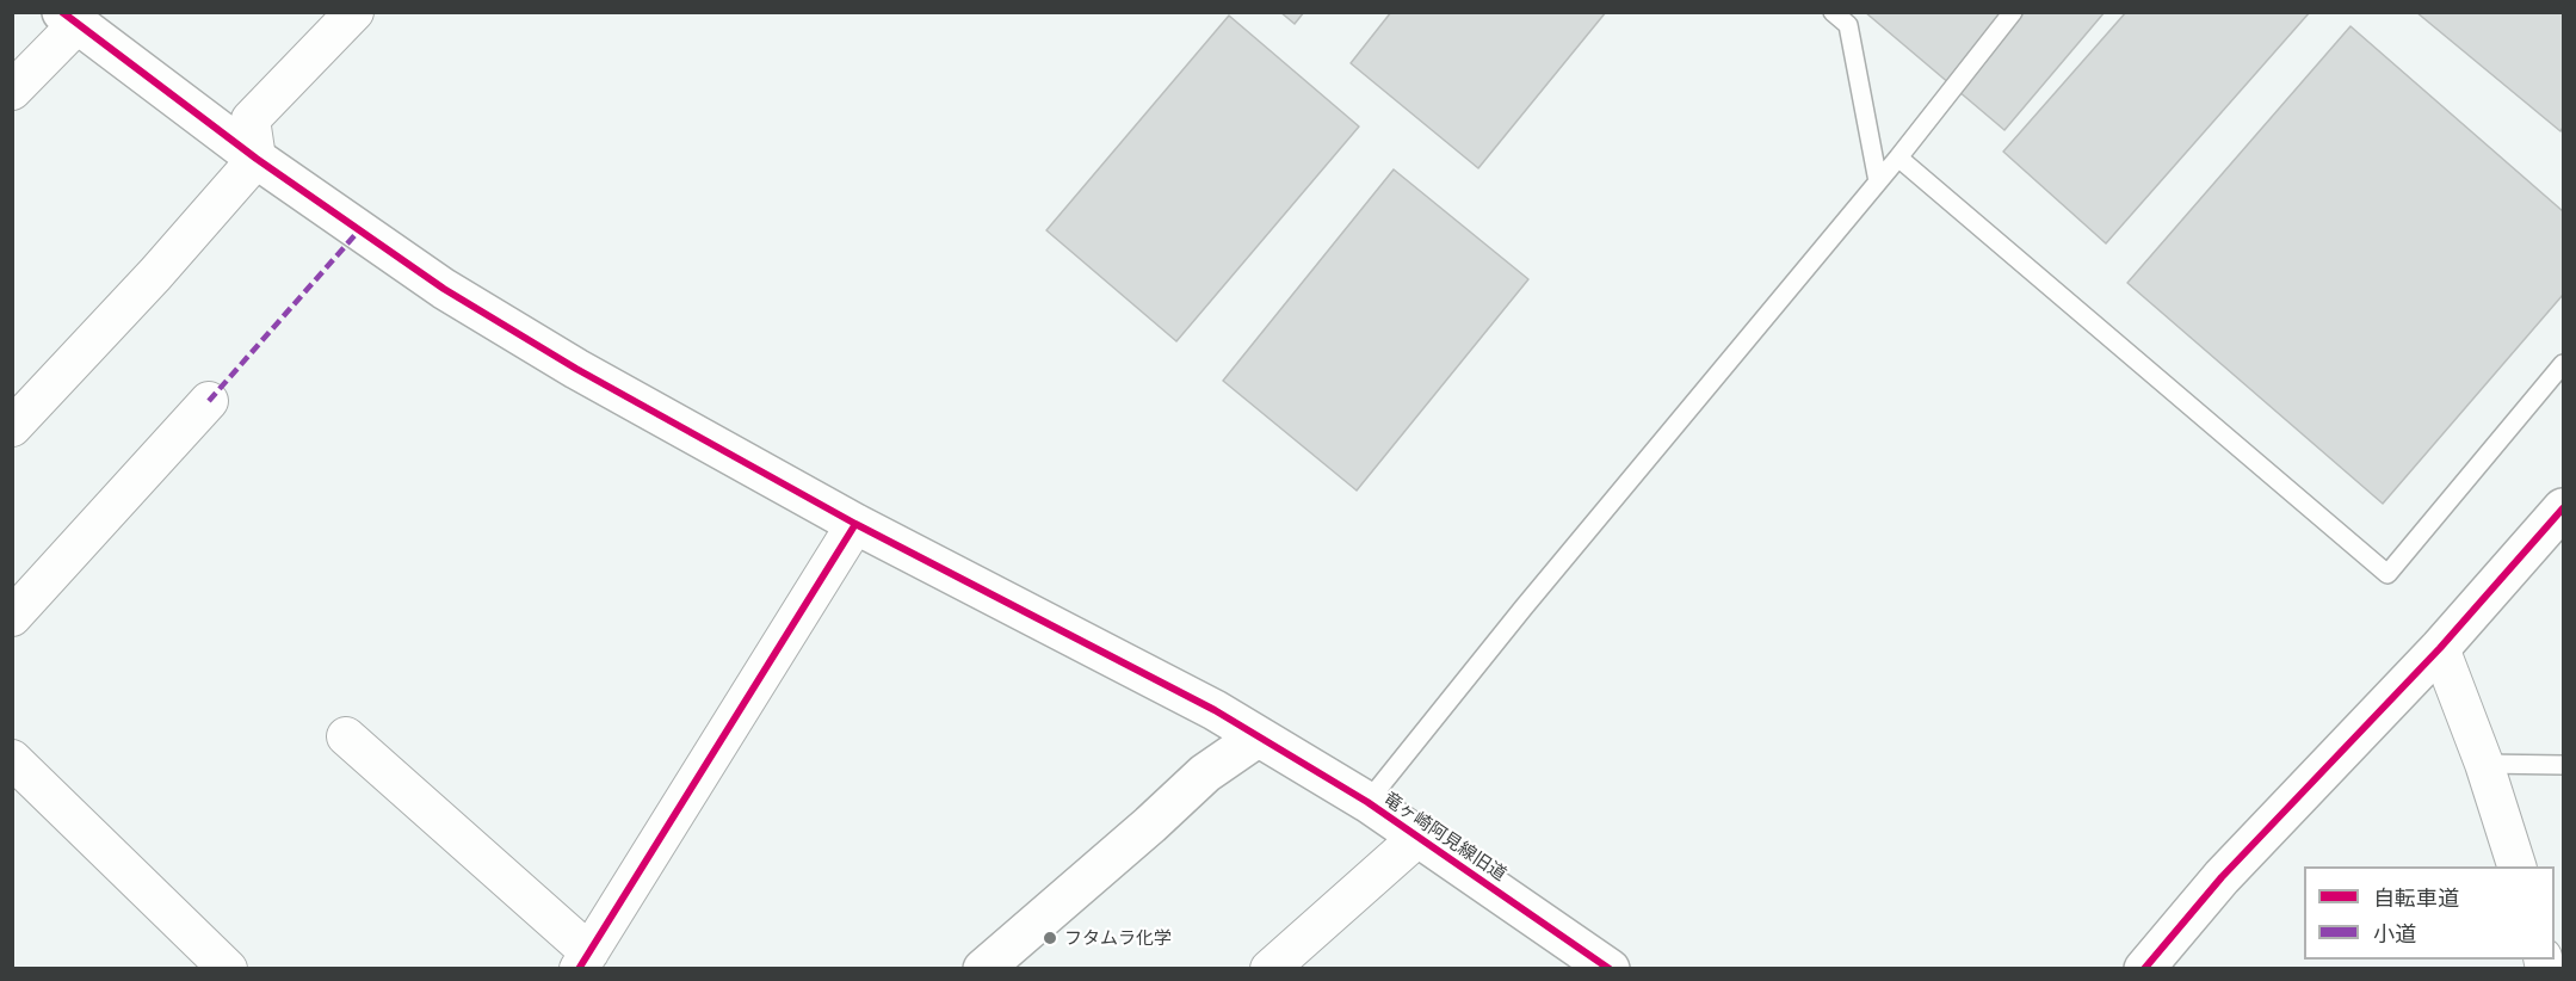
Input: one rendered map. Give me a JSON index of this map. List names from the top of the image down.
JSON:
{
  "streets": {
    "street": ["竜ヶ崎阿見線旧道"]
  },
  "places": ["フタムラ化学"],
  "legend": ["自転車道", "小道"]
}
